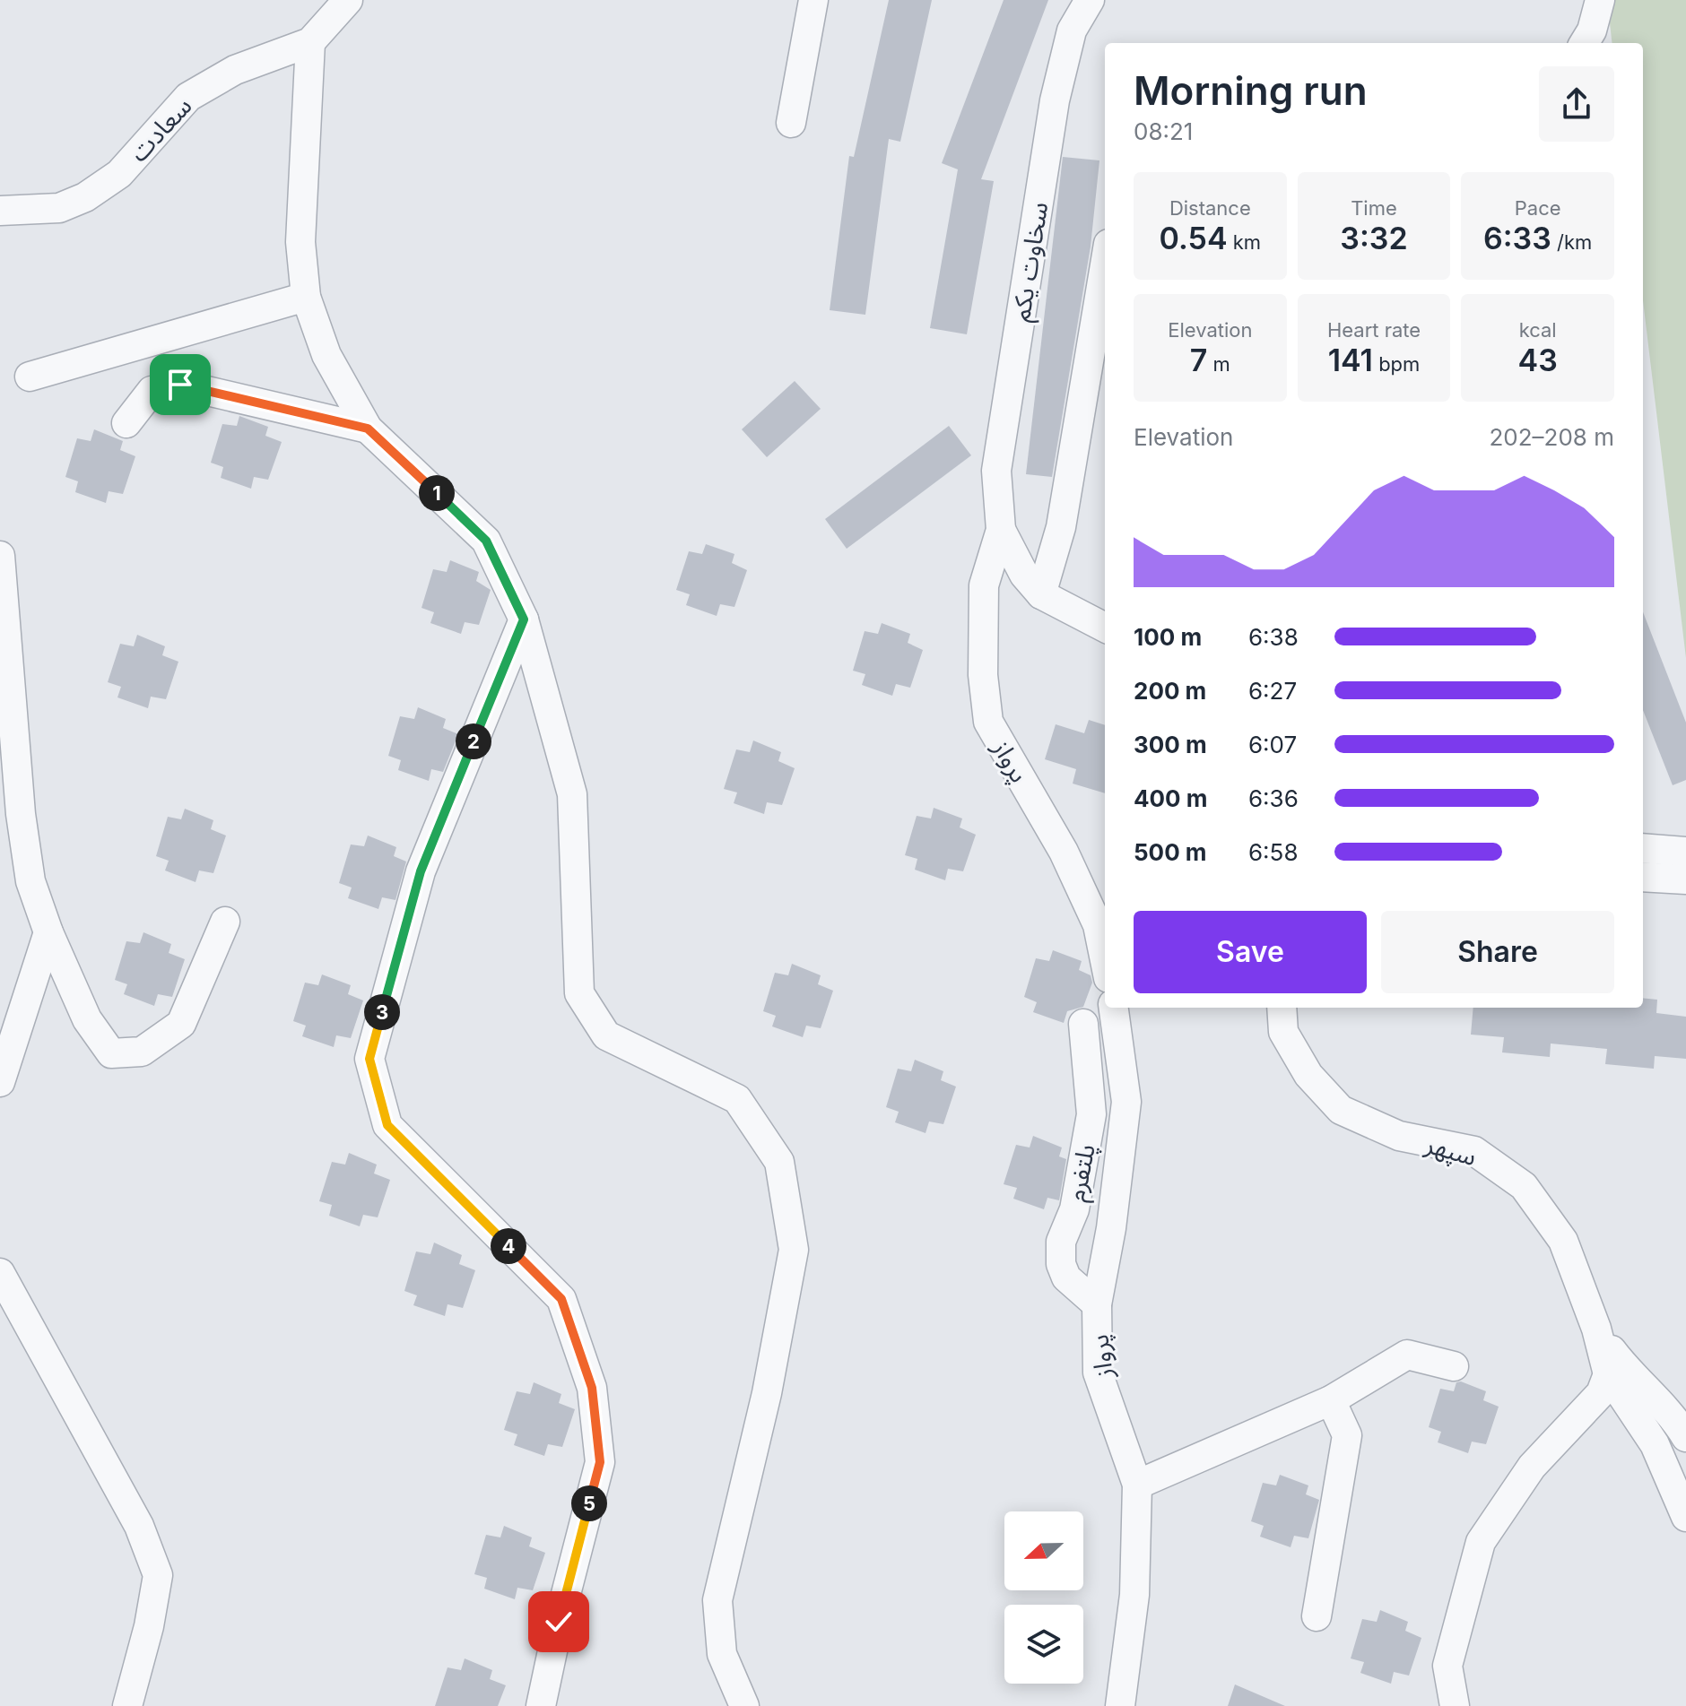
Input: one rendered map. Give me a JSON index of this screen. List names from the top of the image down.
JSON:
{
  "streets": {
    "street": [
      "سعادت",
      "سخاوت یکم",
      "پرواز",
      "سپهر",
      "پلتفرم"
    ]
  },
  "crossings": [
    ["سخاوت یکم", "پرواز"],
    ["پرواز", "پلتفرم"]
  ],
  "north": "left",
  "page": {
    "heading": ["Morning run", "08:21"],
    "stats": [
      ["Distance", "0.54 km"],
      ["Time", "3:32"],
      ["Pace", "6:33 /km"],
      ["Elevation", "7 m"],
      ["Heart rate", "141 bpm"],
      ["kcal", "43"]
    ],
    "chart": ["Elevation", "202–208 m"],
    "pins": [
      "1",
      "2",
      "3",
      "4",
      "5"
    ],
    "list": [
      {
        "name": "100 m",
        "note": "6:38"
      },
      {
        "name": "200 m",
        "note": "6:27"
      },
      {
        "name": "300 m",
        "note": "6:07"
      },
      {
        "name": "400 m",
        "note": "6:36"
      },
      {
        "name": "500 m",
        "note": "6:58"
      }
    ],
    "buttons": ["Save", "Share"]
  }
}
